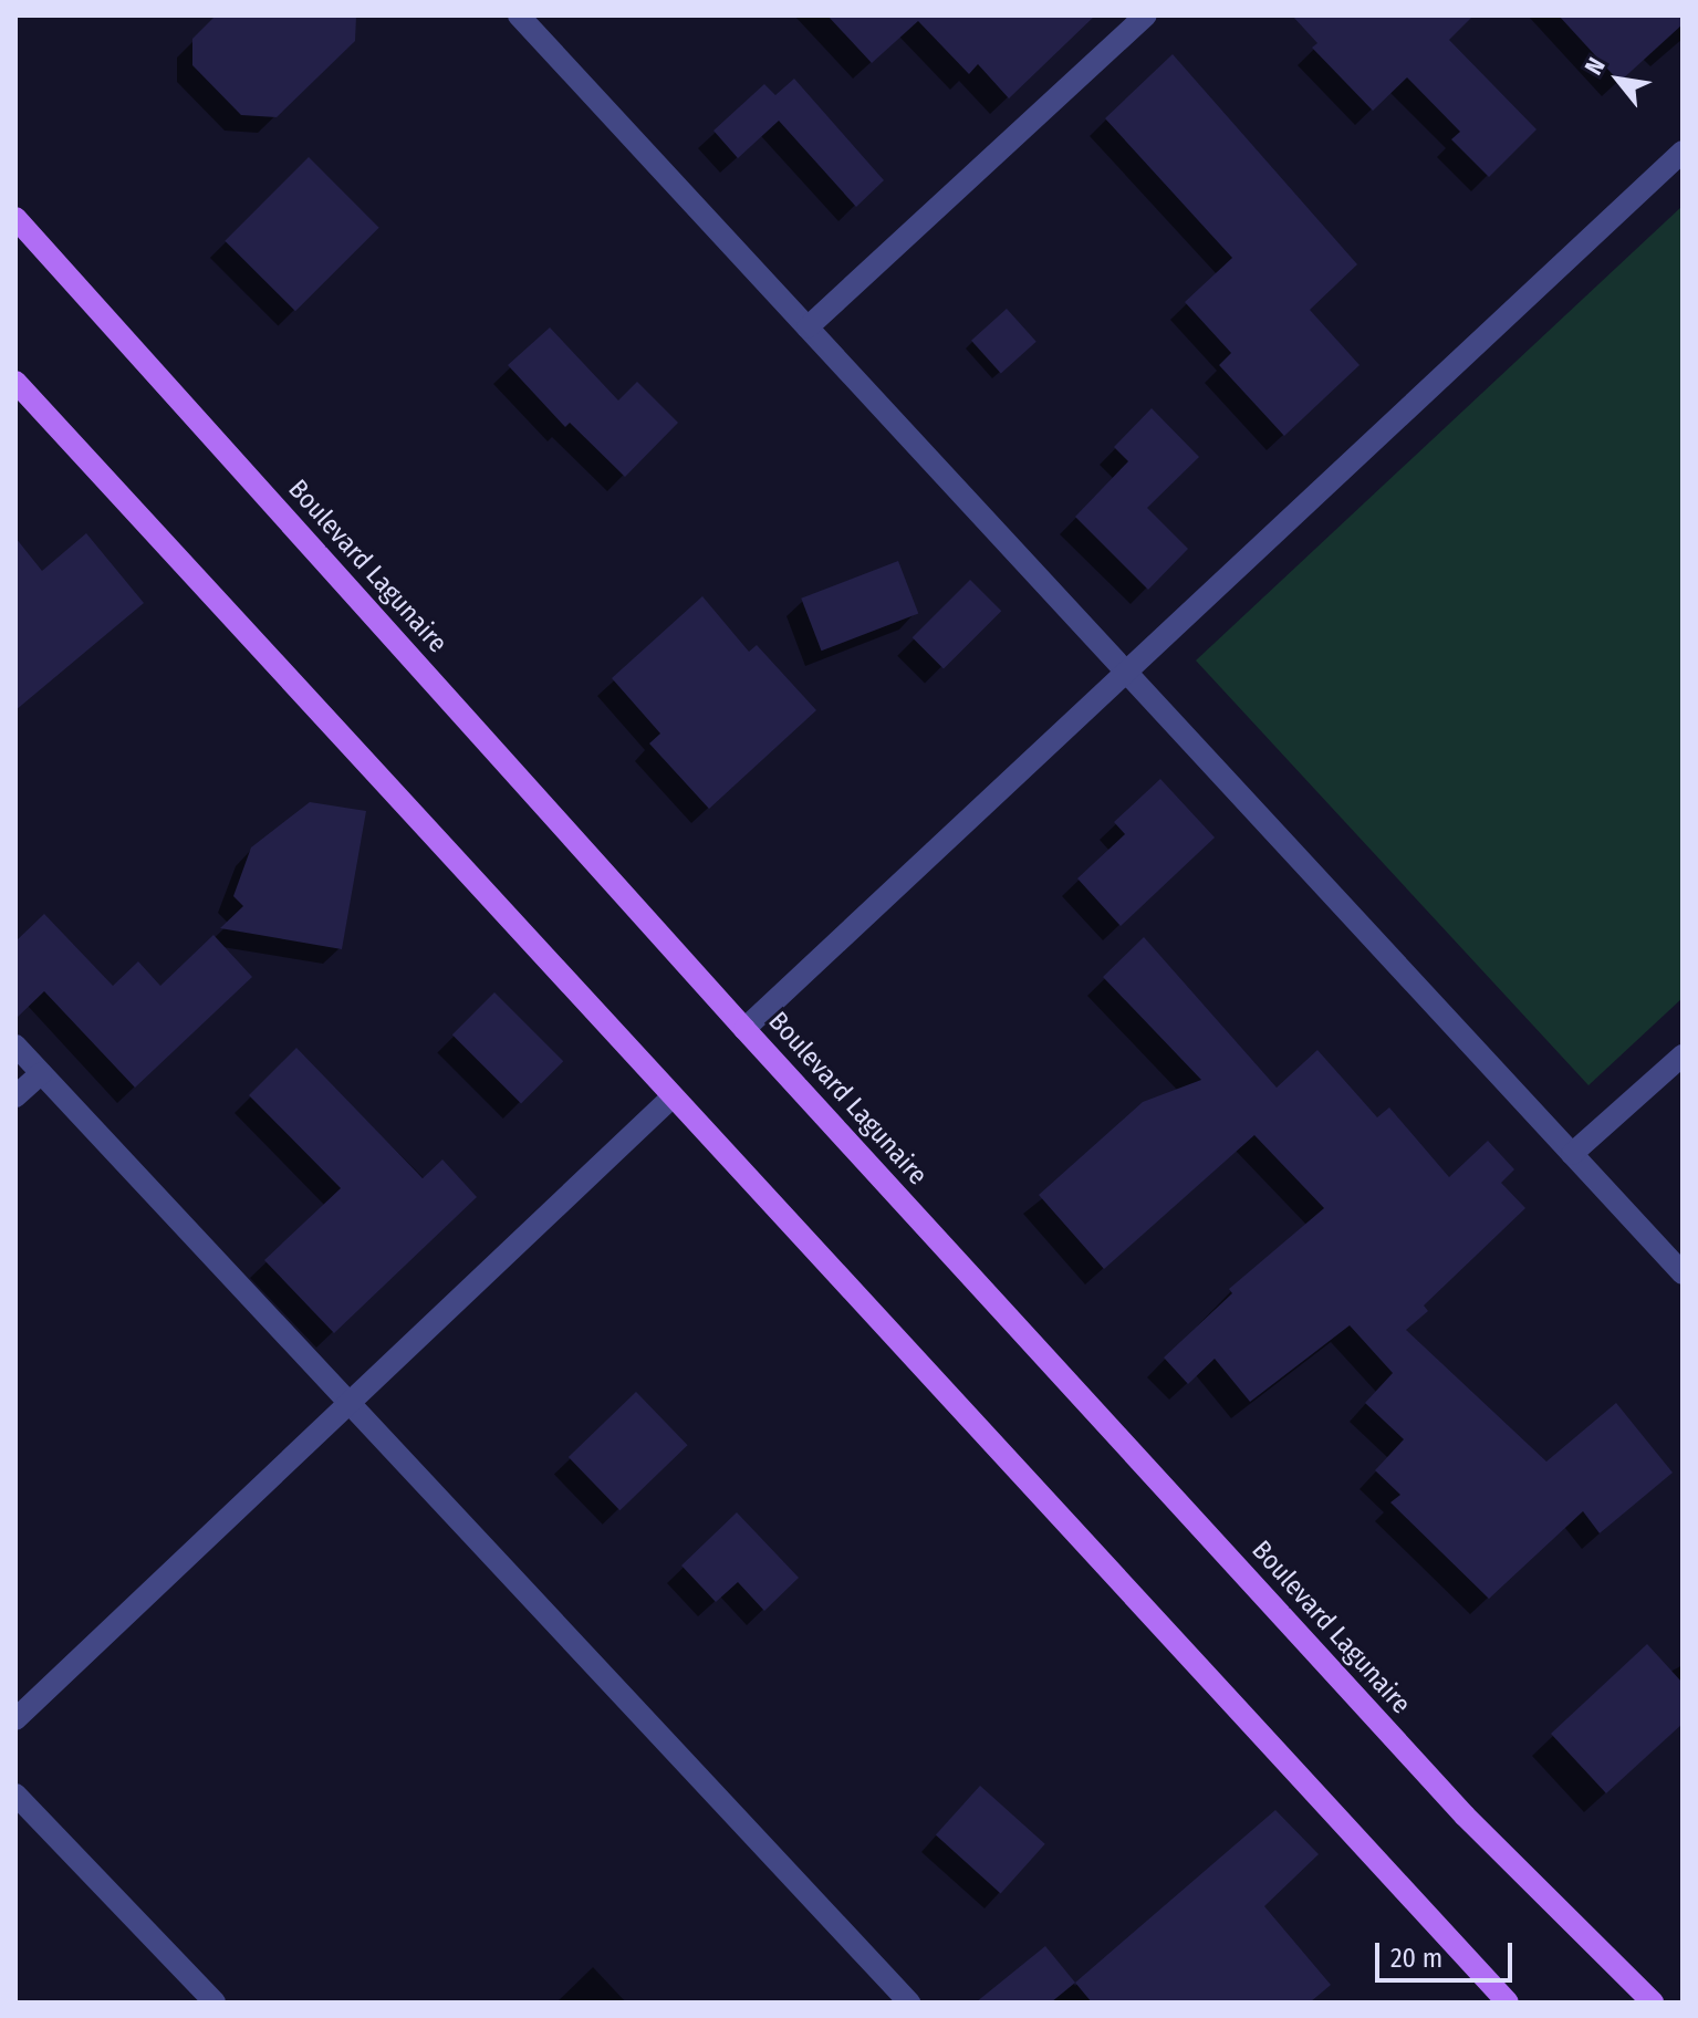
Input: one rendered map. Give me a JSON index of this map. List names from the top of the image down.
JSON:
{
  "streets": {
    "main road": ["Boulevard Lagunaire"]
  },
  "scale_bar": "20 m",
  "north": "top left"
}
